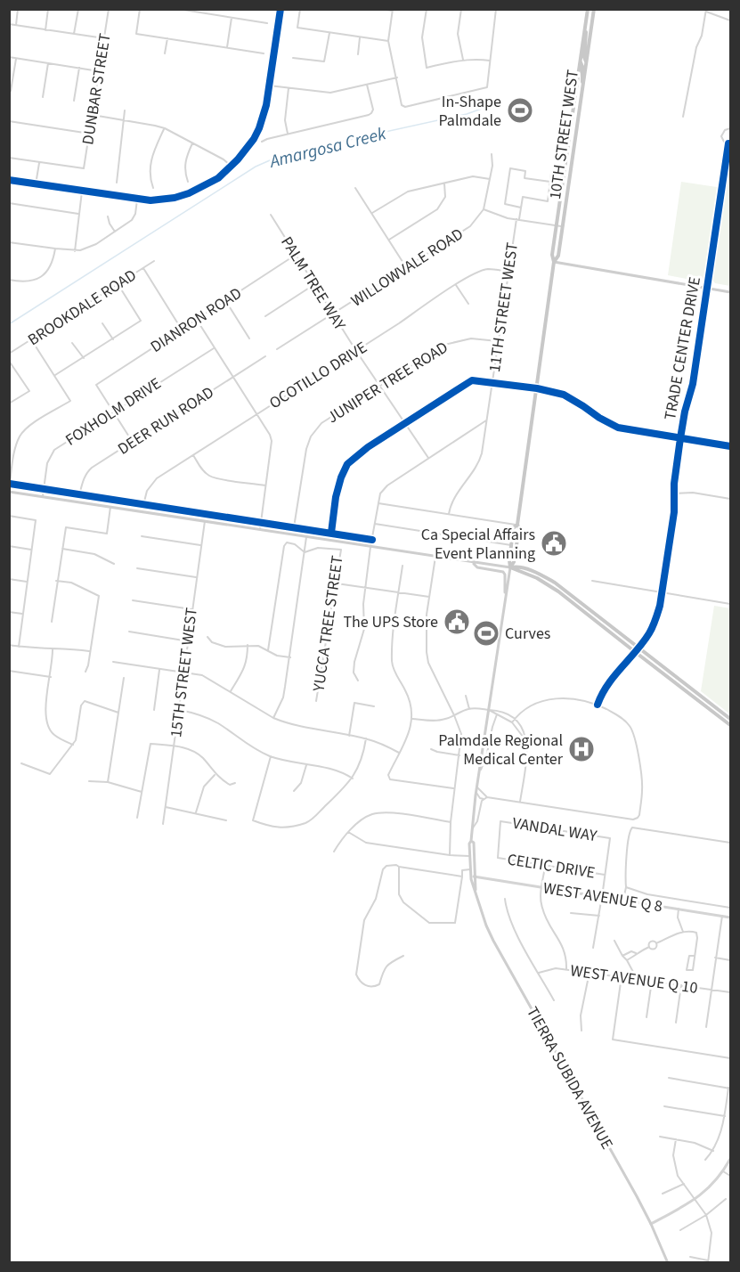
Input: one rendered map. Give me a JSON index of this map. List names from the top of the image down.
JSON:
{
  "streets": {
    "main road": ["10TH STREET WEST", "TIERRA SUBIDA AVENUE"],
    "street": [
      "DUNBAR STREET",
      "WILLOWVALE ROAD",
      "PALM TREE WAY",
      "BROOKDALE ROAD",
      "11TH STREET WEST",
      "DIANRON ROAD",
      "TRADE CENTER DRIVE",
      "OCOTILLO DRIVE",
      "JUNIPER TREE ROAD",
      "FOXHOLM DRIVE",
      "DEER RUN ROAD",
      "YUCCA TREE STREET",
      "15TH STREET WEST",
      "VANDAL WAY",
      "CELTIC DRIVE",
      "WEST AVENUE Q 8",
      "WEST AVENUE Q 10"
    ]
  },
  "crossings": [
    ["10TH STREET WEST", "YUCCA TREE STREET"],
    ["10TH STREET WEST", "TIERRA SUBIDA AVENUE"],
    ["WILLOWVALE ROAD", "PALM TREE WAY"],
    ["PALM TREE WAY", "DIANRON ROAD"],
    ["PALM TREE WAY", "OCOTILLO DRIVE"],
    ["PALM TREE WAY", "JUNIPER TREE ROAD"],
    ["PALM TREE WAY", "YUCCA TREE STREET"],
    ["11TH STREET WEST", "OCOTILLO DRIVE"],
    ["11TH STREET WEST", "JUNIPER TREE ROAD"],
    ["11TH STREET WEST", "YUCCA TREE STREET"],
    ["DIANRON ROAD", "FOXHOLM DRIVE"],
    ["TRADE CENTER DRIVE", "YUCCA TREE STREET"],
    ["VANDAL WAY", "CELTIC DRIVE"],
    ["WEST AVENUE Q 8", "TIERRA SUBIDA AVENUE"]
  ],
  "water": ["Amargosa Creek"],
  "places": {
    "sports": ["In-Shape Palmdale", "Curves"],
    "public building": ["Ca Special Affairs Event Planning", "The UPS Store"],
    "hospital": ["Palmdale Regional Medical Center"]
  }
}
